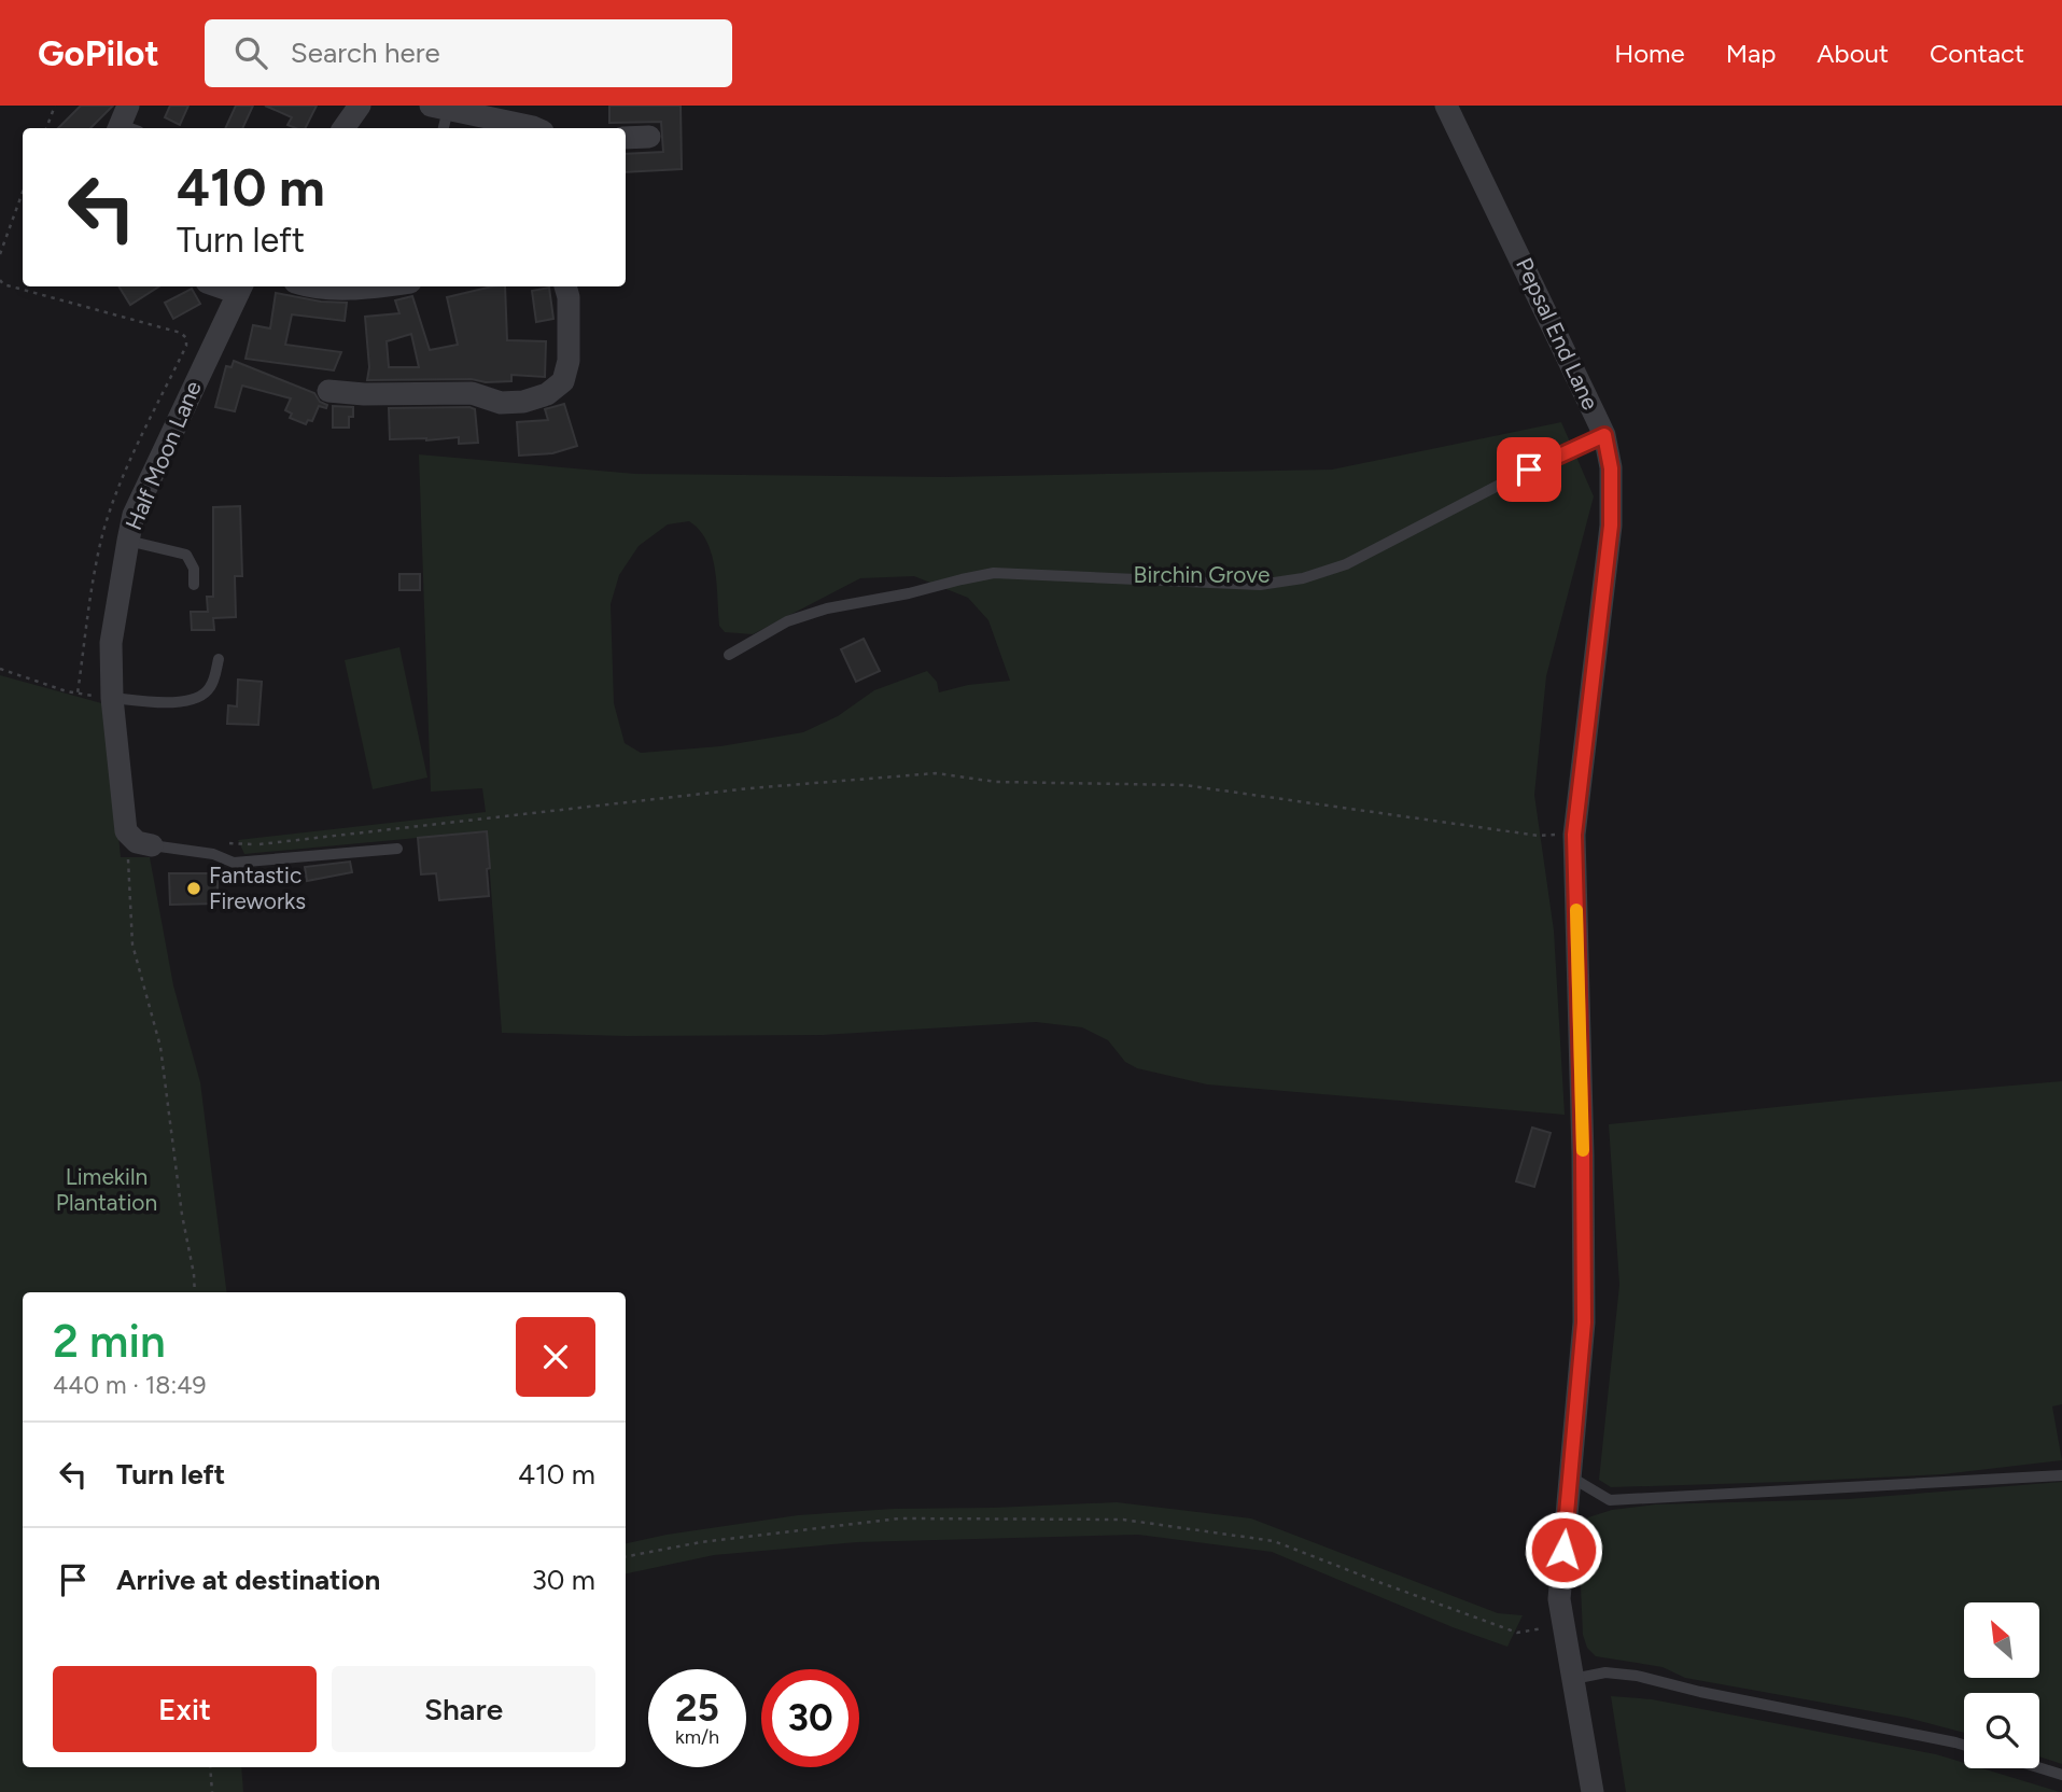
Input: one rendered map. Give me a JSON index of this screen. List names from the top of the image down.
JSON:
{
  "streets": {
    "street": ["Pepsal End Lane", "Half Moon Lane"]
  },
  "parks": ["Birchin Grove", "Limekiln Plantation"],
  "places": ["Fantastic Fireworks"],
  "north": "top left",
  "page": {
    "header": "GoPilot",
    "search": "Search here",
    "nav": [
      "Home",
      "Map",
      "About",
      "Contact"
    ],
    "turn": ["410 m", "Turn left"],
    "heading": ["2 min", "440 m · 18:49"],
    "list": [
      {
        "name": "Turn left",
        "value": "410 m"
      },
      {
        "name": "Arrive at destination",
        "value": "30 m"
      }
    ],
    "buttons": ["Exit", "Share"],
    "speed": "25 km/h",
    "limit": "30"
  }
}
